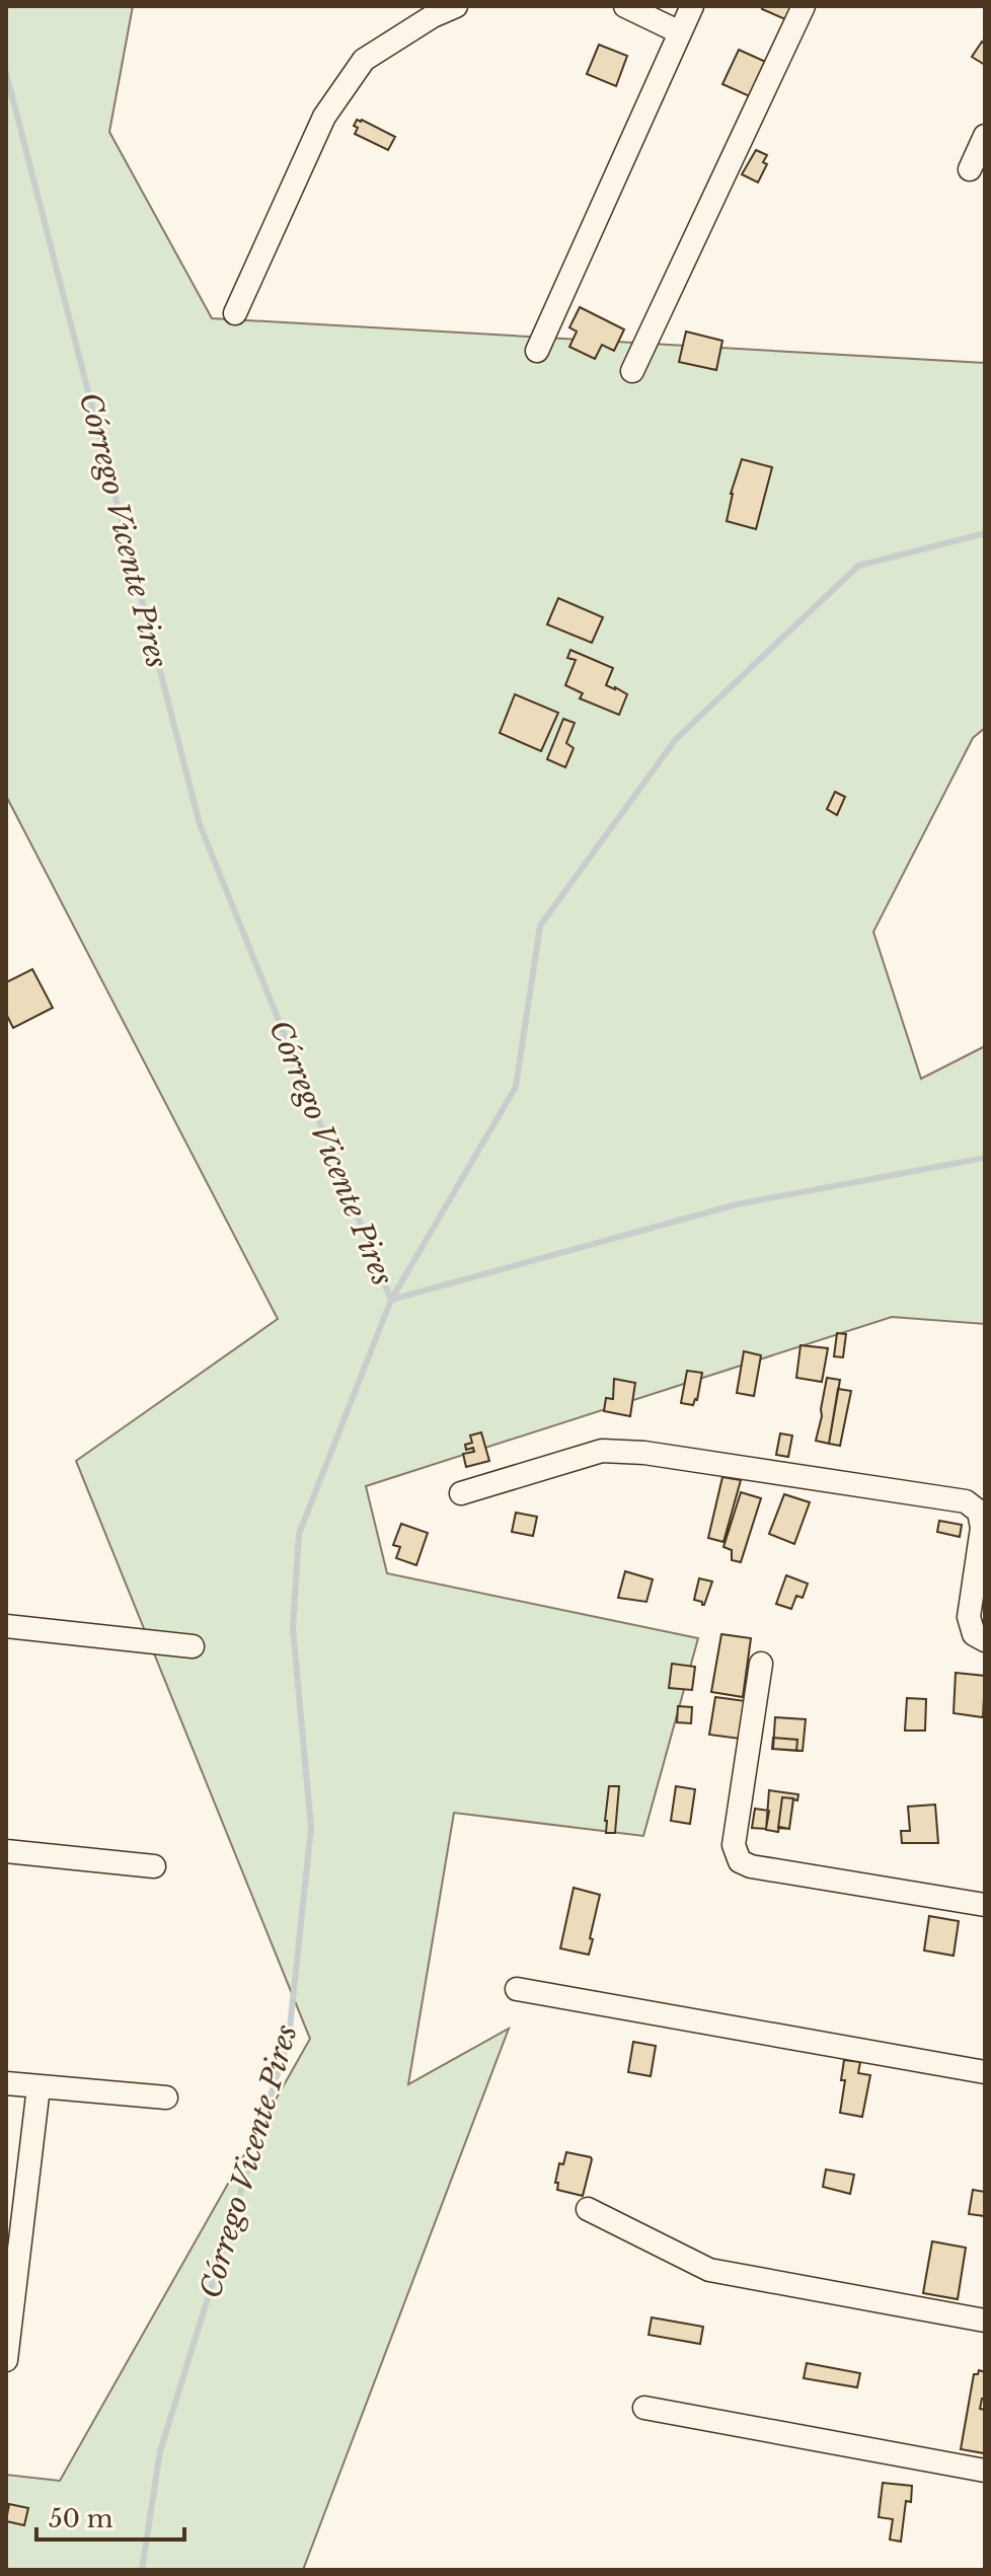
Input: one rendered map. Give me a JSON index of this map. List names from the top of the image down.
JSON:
{
  "water": ["Córrego Vicente Pires"],
  "scale_bar": "50 m"
}
